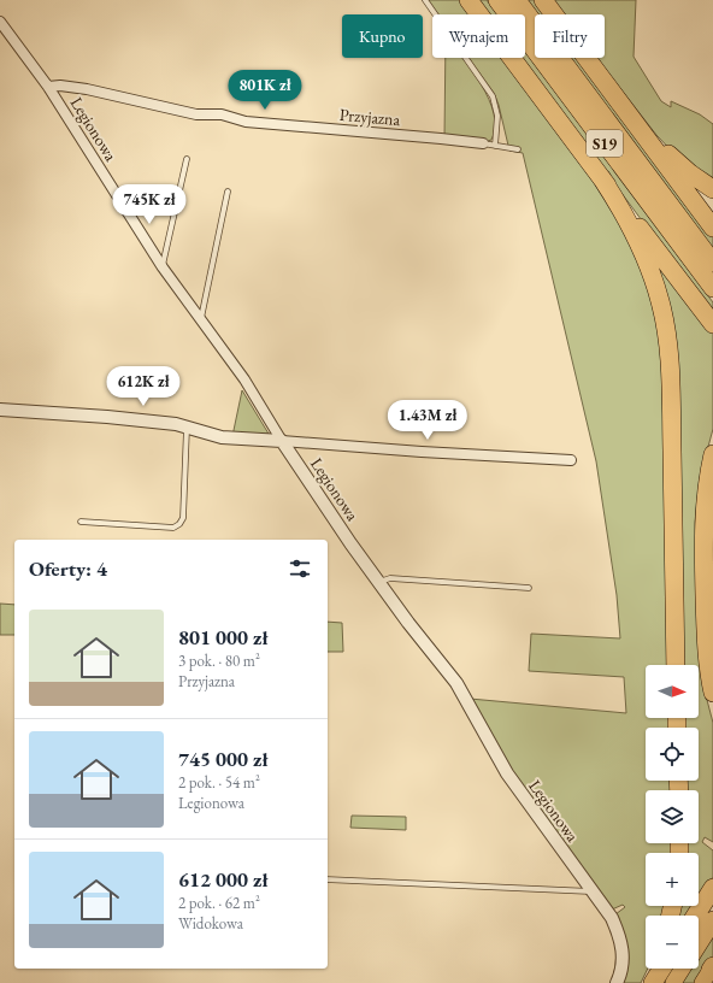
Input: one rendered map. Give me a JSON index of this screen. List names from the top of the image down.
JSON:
{
  "streets": {
    "highway": ["S19"],
    "street": ["Przyjazna", "Legionowa"]
  },
  "crossings": [
    ["Przyjazna", "Legionowa"]
  ],
  "north": "right",
  "page": {
    "chip": ["Kupno", "Wynajem", "Filtry"],
    "price": [
      "801K zł",
      "745K zł",
      "612K zł",
      "1.43M zł"
    ],
    "heading": "Oferty: 4",
    "list": [
      {
        "name": "801 000 zł",
        "note": "3 pok. · 80 m² · Przyjazna"
      },
      {
        "name": "745 000 zł",
        "note": "2 pok. · 54 m² · Legionowa"
      },
      {
        "name": "612 000 zł",
        "note": "2 pok. · 62 m² · Widokowa"
      }
    ],
    "map_buttons": ["+", "−"]
  }
}
